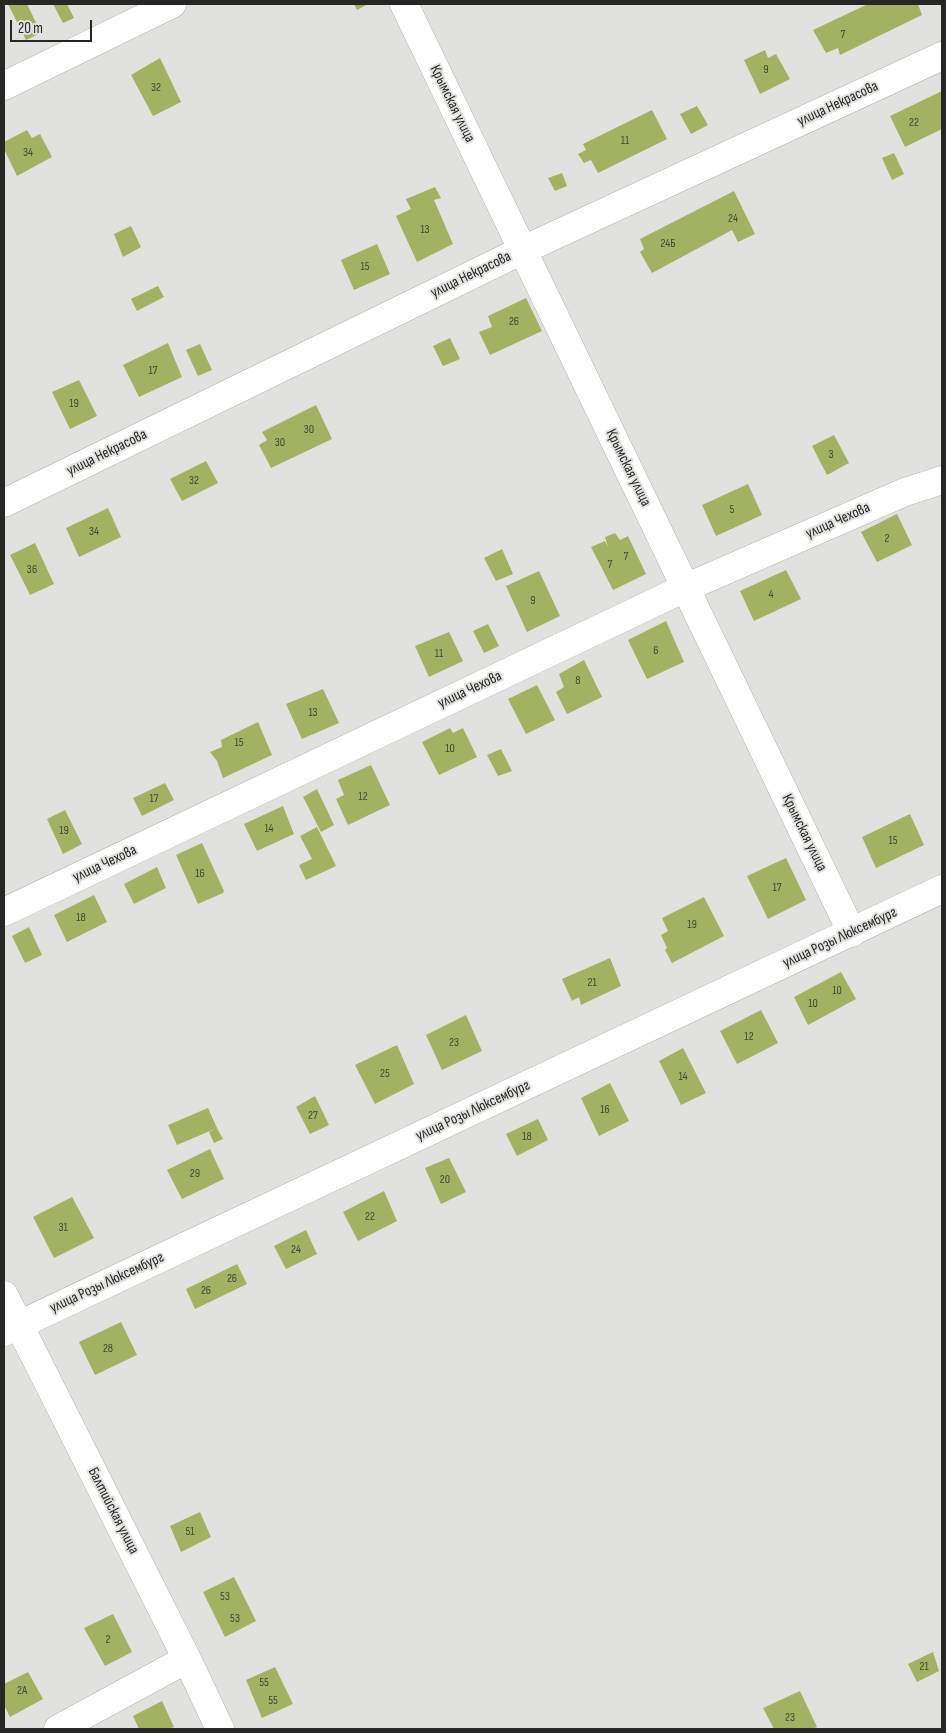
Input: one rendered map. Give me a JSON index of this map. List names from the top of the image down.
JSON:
{
  "streets": {
    "street": [
      "Крымская улица",
      "улица Некрасова",
      "улица Чехова",
      "улица Розы Люксембург",
      "Балтийская улица"
    ]
  },
  "crossings": [
    ["Крымская улица", "улица Некрасова"],
    ["Крымская улица", "улица Чехова"],
    ["Крымская улица", "улица Розы Люксембург"],
    ["улица Розы Люксембург", "Балтийская улица"]
  ],
  "house_numbers": [
    "7",
    "9",
    "32",
    "22",
    "11",
    "34",
    "24",
    "13",
    "24Б",
    "15",
    "26",
    "17",
    "19",
    "30",
    "30",
    "3",
    "32",
    "5",
    "34",
    "2",
    "7",
    "7",
    "36",
    "4",
    "9",
    "6",
    "11",
    "8",
    "13",
    "15",
    "10",
    "12",
    "17",
    "14",
    "19",
    "15",
    "16",
    "17",
    "18",
    "19",
    "21",
    "10",
    "10",
    "12",
    "23",
    "25",
    "14",
    "16",
    "27",
    "18",
    "29",
    "20",
    "22",
    "31",
    "24",
    "26",
    "26",
    "28",
    "51",
    "53",
    "53",
    "2",
    "21",
    "55",
    "2А",
    "55",
    "23"
  ],
  "scale_bar": "20 m"
}
